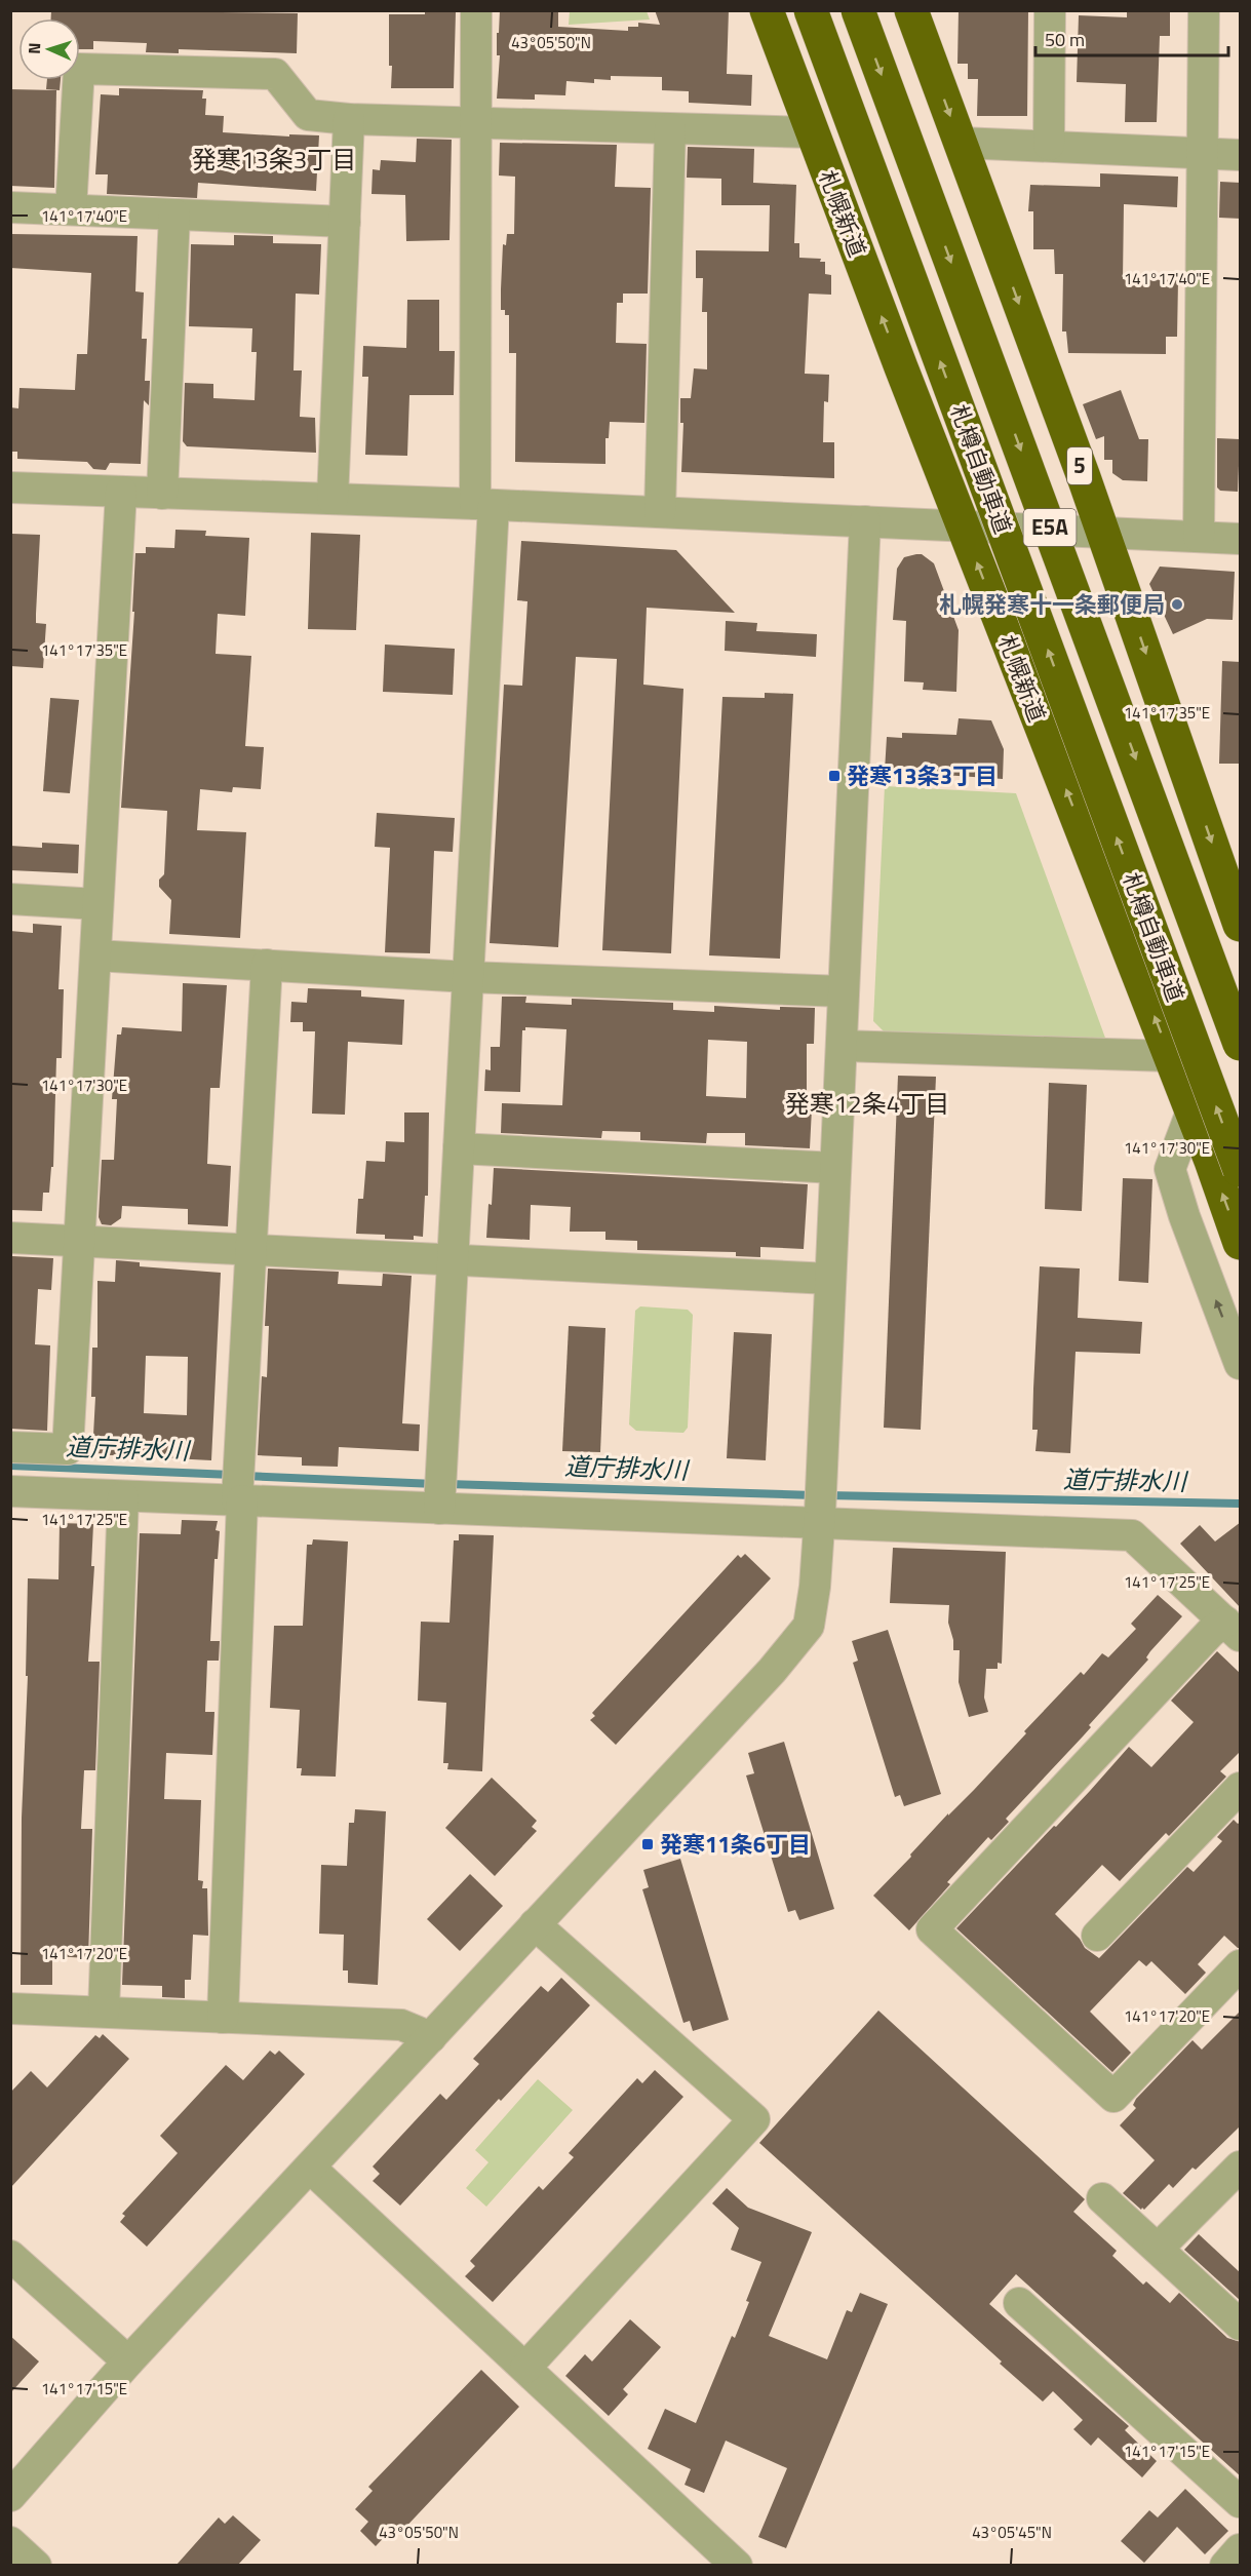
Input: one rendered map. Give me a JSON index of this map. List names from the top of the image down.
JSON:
{
  "streets": {
    "highway": [
      "札幌新道",
      "5",
      "札樽自動車道",
      "E5A"
    ]
  },
  "crossings": [
    ["札幌新道", "札樽自動車道"]
  ],
  "districts": ["発寒13条3丁目", "発寒12条4丁目"],
  "water": ["道庁排水川"],
  "places": {
    "other": ["札幌発寒十一条郵便局"],
    "transit": ["発寒13条3丁目", "発寒11条6丁目"]
  },
  "scale_bar": "50 m",
  "north": "left",
  "coordinates": [
    "43°05'50\"N",
    "141°17'40\"E",
    "141°17'35\"E",
    "141°17'30\"E",
    "141°17'25\"E",
    "141°17'20\"E",
    "141°17'15\"E",
    "43°05'45\"N"
  ]
}
